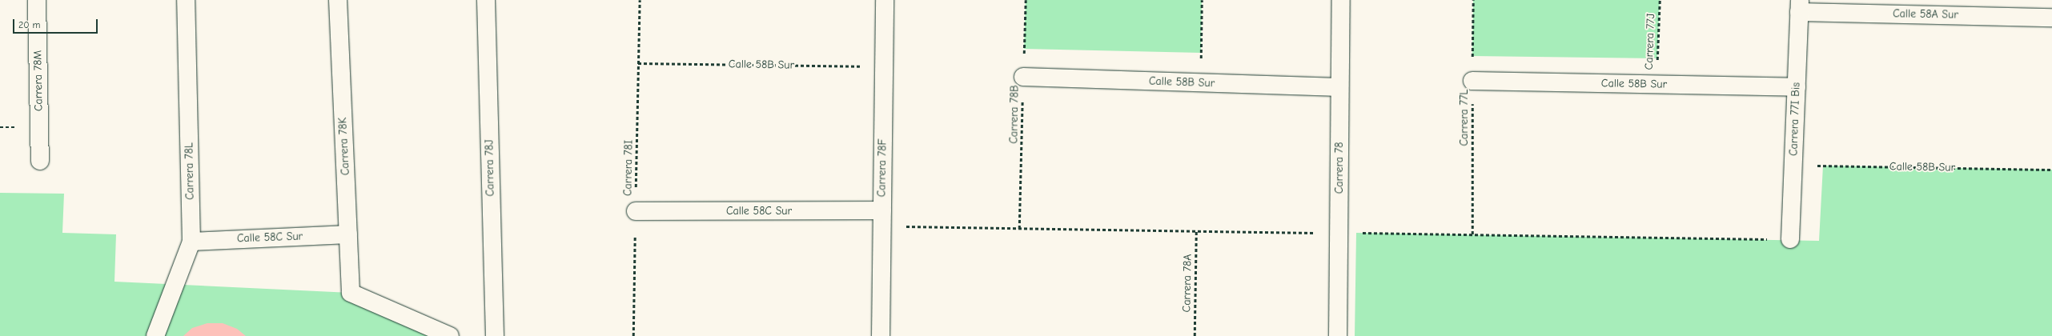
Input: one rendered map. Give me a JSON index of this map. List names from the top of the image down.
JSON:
{
  "streets": {
    "street": [
      "Calle 58A Sur",
      "Calle 58B Sur",
      "Carrera 78M",
      "Carrera 77I Bis",
      "Carrera 78K",
      "Carrera 78J",
      "Carrera 78F",
      "Carrera 78",
      "Carrera 78L",
      "Calle 58C Sur"
    ],
    "path": [
      "Carrera 77J",
      "Carrera 78B",
      "Carrera 77L",
      "Carrera 78I",
      "Carrera 78A"
    ]
  },
  "crossings": [
    ["Calle 58A Sur", "Carrera 77I Bis"],
    ["Carrera 77J", "Calle 58B Sur"],
    ["Calle 58B Sur", "Carrera 78B"],
    ["Calle 58B Sur", "Carrera 77L"],
    ["Calle 58B Sur", "Carrera 77I Bis"],
    ["Calle 58B Sur", "Carrera 78I"],
    ["Calle 58B Sur", "Carrera 78F"],
    ["Calle 58B Sur", "Carrera 78"],
    ["Carrera 78K", "Calle 58C Sur"],
    ["Carrera 78I", "Calle 58C Sur"],
    ["Carrera 78F", "Calle 58C Sur"],
    ["Carrera 78L", "Calle 58C Sur"]
  ],
  "scale_bar": "20 m"
}
